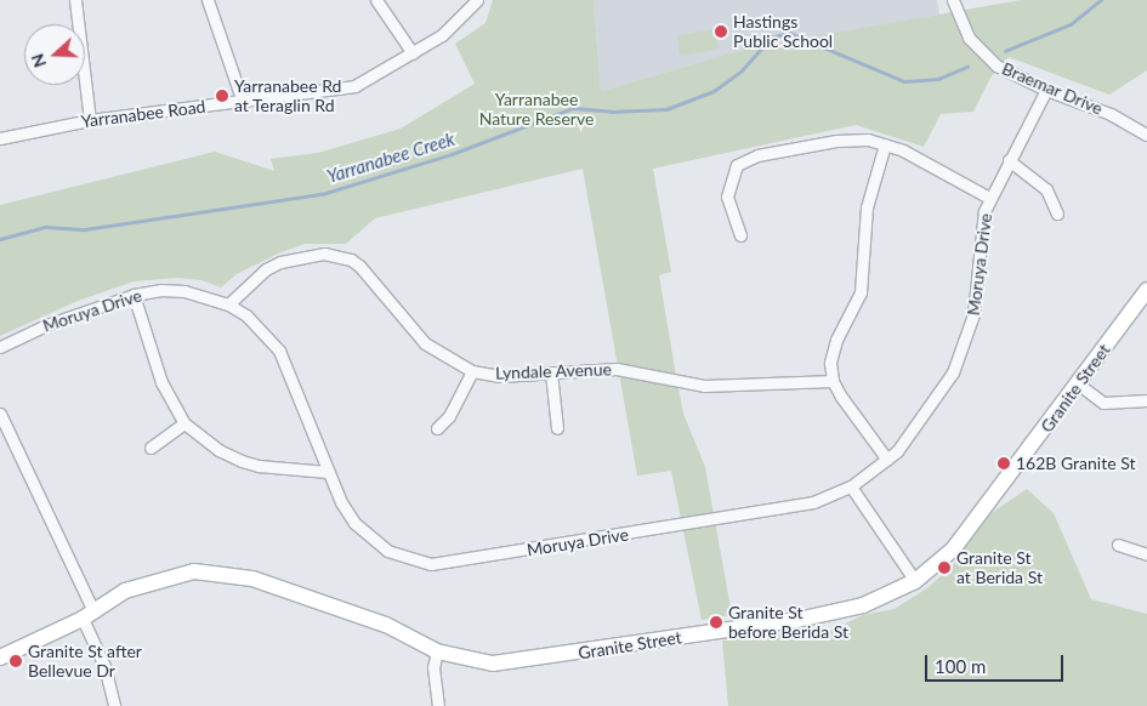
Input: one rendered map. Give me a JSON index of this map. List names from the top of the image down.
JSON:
{
  "streets": {
    "street": [
      "Braemar Drive",
      "Yarranabee Road",
      "Moruya Drive",
      "Lyndale Avenue",
      "Granite Street"
    ]
  },
  "crossings": [
    ["Braemar Drive", "Moruya Drive"],
    ["Moruya Drive", "Lyndale Avenue"]
  ],
  "water": ["Yarranabee Creek"],
  "parks": ["Yarranabee Nature Reserve"],
  "places": [
    "Hastings Public School",
    "Yarranabee Rd at Teraglin Rd",
    "162B Granite St",
    "Granite St at Berida St",
    "Granite St before Berida St",
    "Granite St after Bellevue Dr"
  ],
  "scale_bar": "100 m",
  "north": "left"
}
